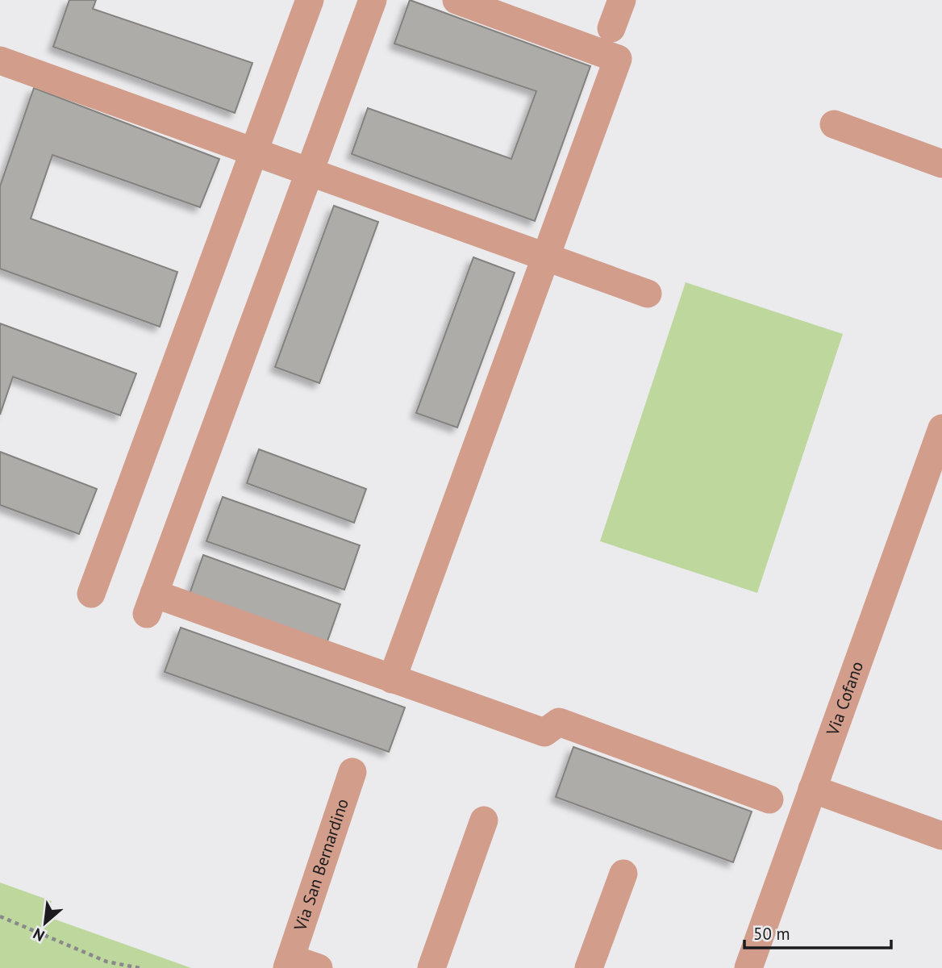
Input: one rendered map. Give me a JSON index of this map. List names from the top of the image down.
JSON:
{
  "streets": {
    "street": ["Via Cofano", "Via San Bernardino"]
  },
  "scale_bar": "50 m",
  "north": "bottom left"
}
